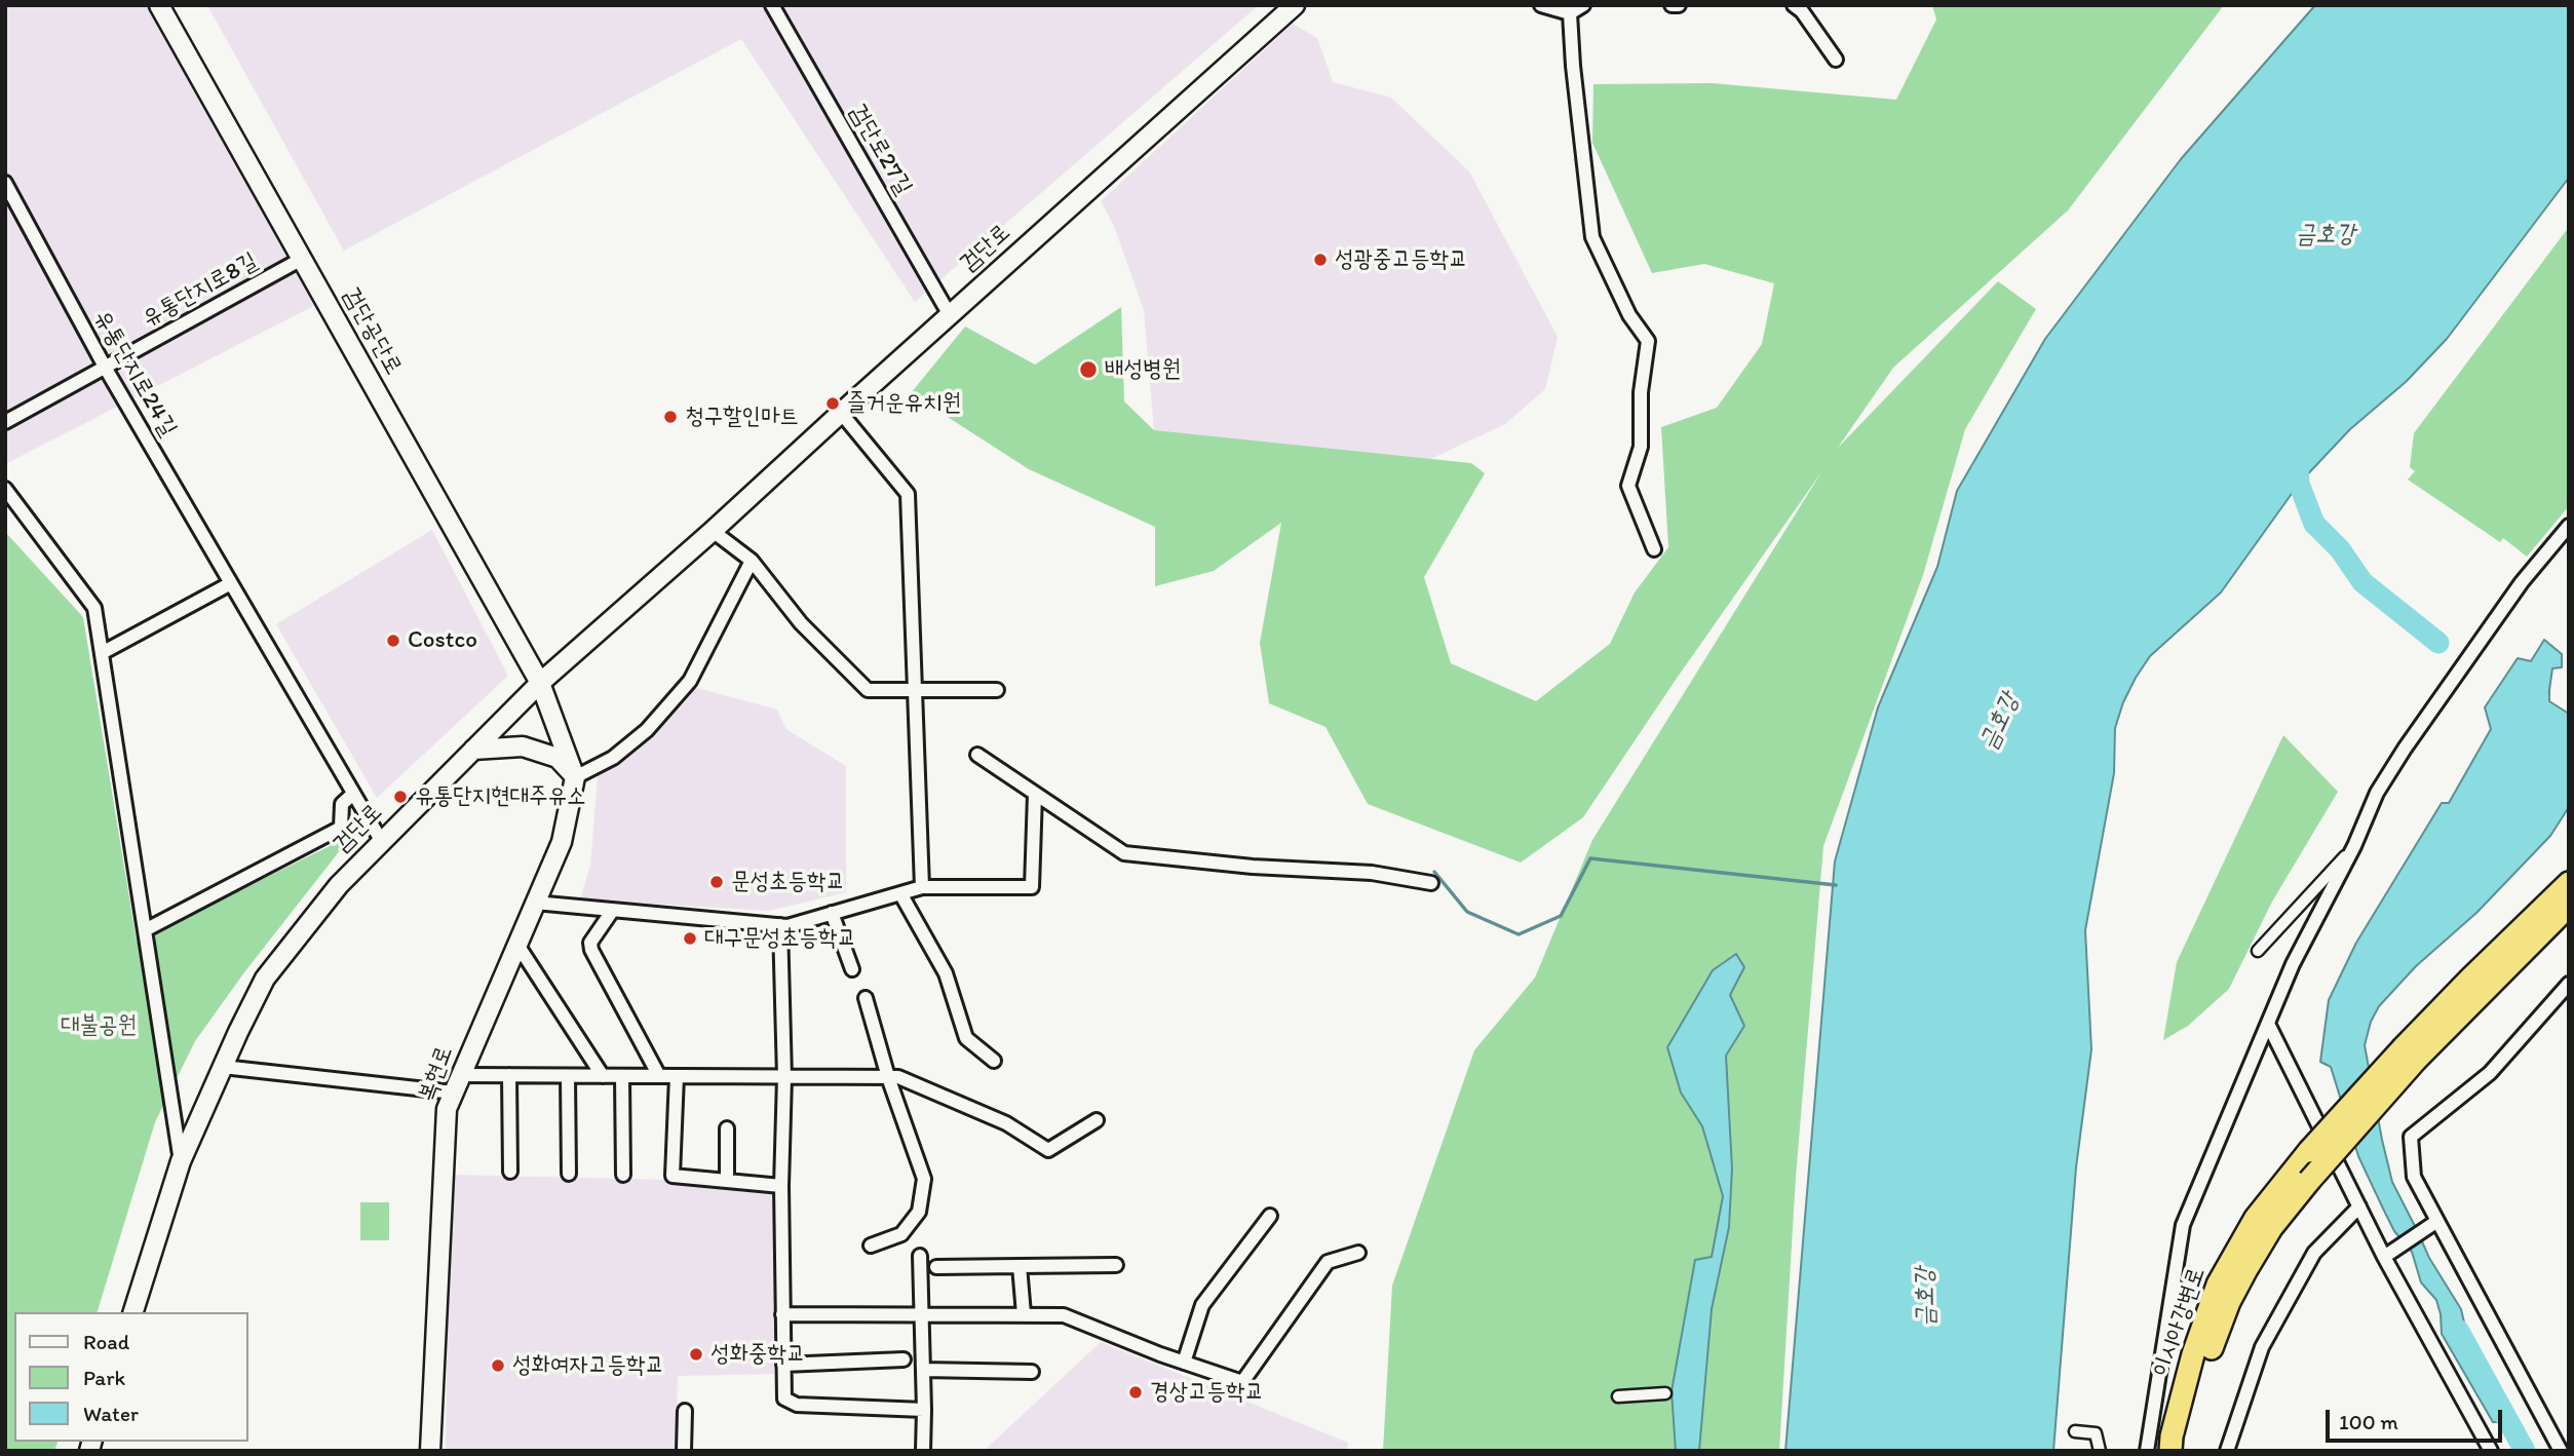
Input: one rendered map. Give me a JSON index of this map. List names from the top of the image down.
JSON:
{
  "streets": {
    "highway": ["이시아강변로"],
    "main road": ["검단로", "검단공단로", "복현로"],
    "street": ["검단로27길", "유통단지로8길", "유통단지로24길"]
  },
  "crossings": [
    ["검단로27길", "검단로"],
    ["검단로", "검단공단로"],
    ["검단로", "유통단지로24길"],
    ["유통단지로8길", "검단공단로"],
    ["유통단지로8길", "유통단지로24길"]
  ],
  "water": ["금호강"],
  "parks": ["대불공원"],
  "places": [
    "성광중고등학교",
    "배성병원",
    "즐거운유치원",
    "청구할인마트",
    "Costco",
    "유통단지현대주유소",
    "문성초등학교",
    "대구문성초등학교",
    "성화중학교",
    "성화여자고등학교",
    "경상고등학교"
  ],
  "legend": ["Road", "Park", "Water"],
  "scale_bar": "100 m"
}
